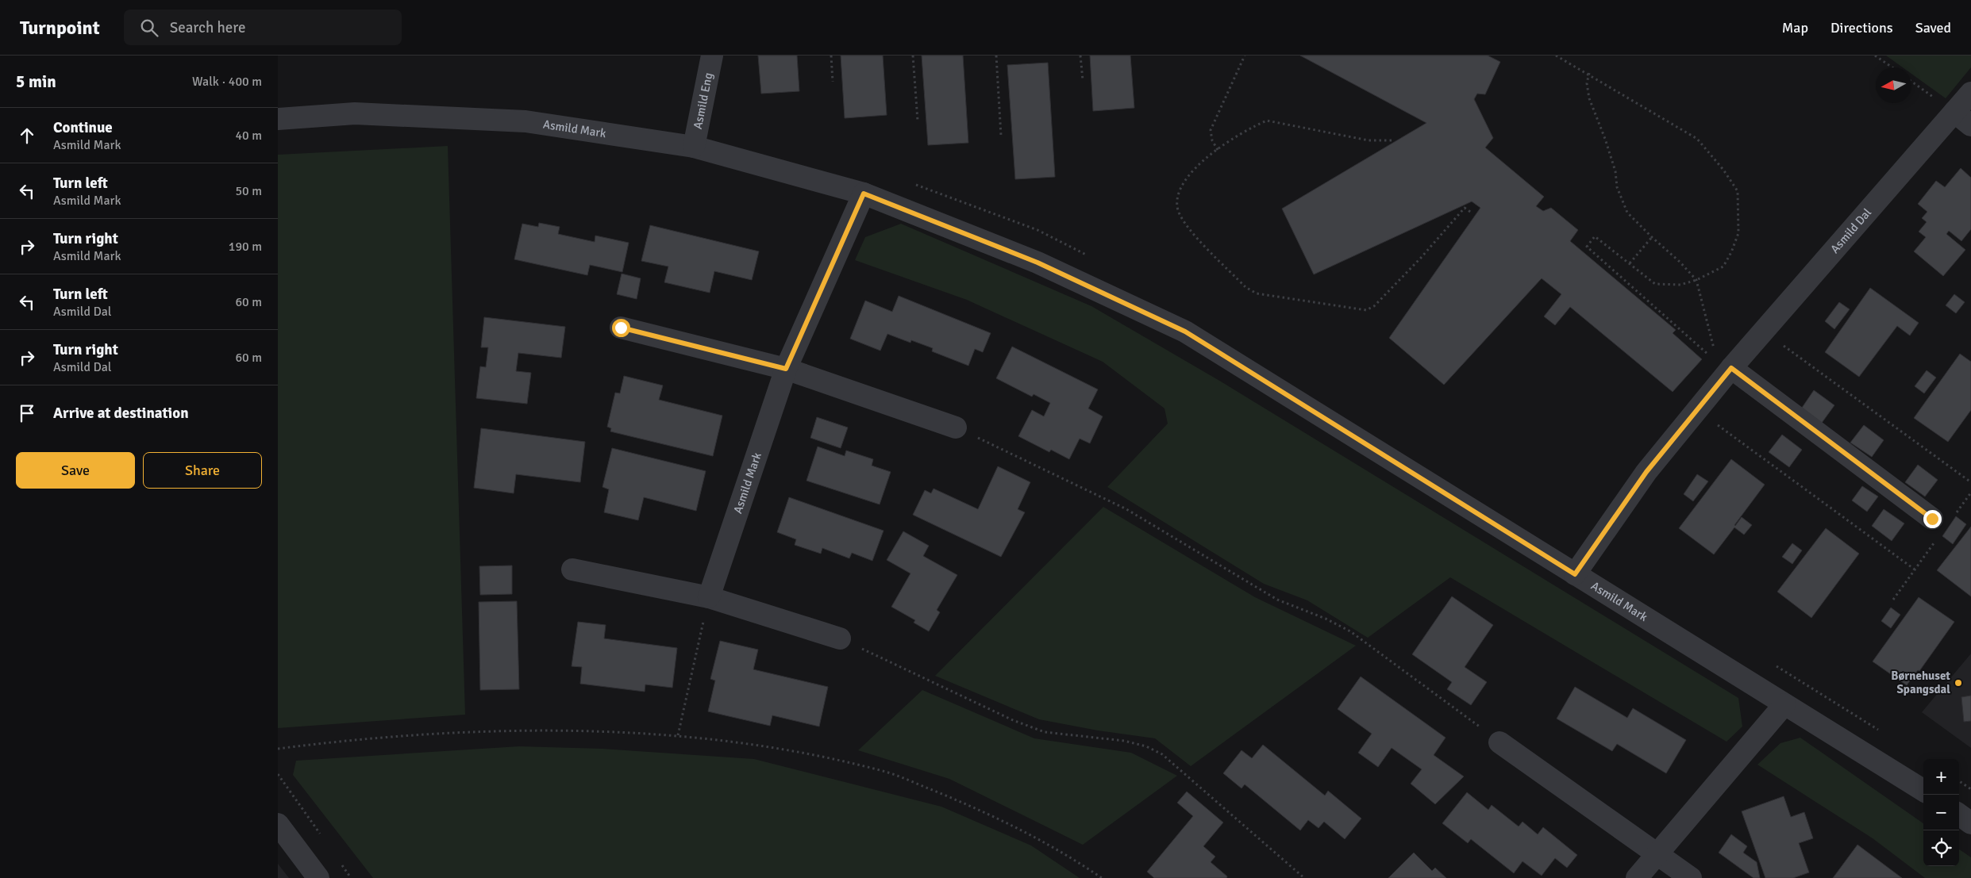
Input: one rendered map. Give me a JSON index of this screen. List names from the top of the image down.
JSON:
{
  "streets": {
    "street": ["Asmild Eng", "Asmild Mark", "Asmild Dal"]
  },
  "crossings": [
    ["Asmild Eng", "Asmild Mark"],
    ["Asmild Mark", "Asmild Dal"]
  ],
  "places": ["Børnehuset Spangsdal"],
  "north": "left",
  "page": {
    "header": "Turnpoint",
    "search": "Search here",
    "nav": ["Map", "Directions", "Saved"],
    "heading": ["5 min", "Walk · 400 m"],
    "list": [
      ["Continue", "Asmild Mark", "40 m"],
      ["Turn left", "Asmild Mark", "50 m"],
      ["Turn right", "Asmild Mark", "190 m"],
      ["Turn left", "Asmild Dal", "60 m"],
      ["Turn right", "Asmild Dal", "60 m"],
      "Arrive at destination"
    ],
    "buttons": ["Save", "Share"],
    "map_buttons": ["+", "−"]
  }
}
